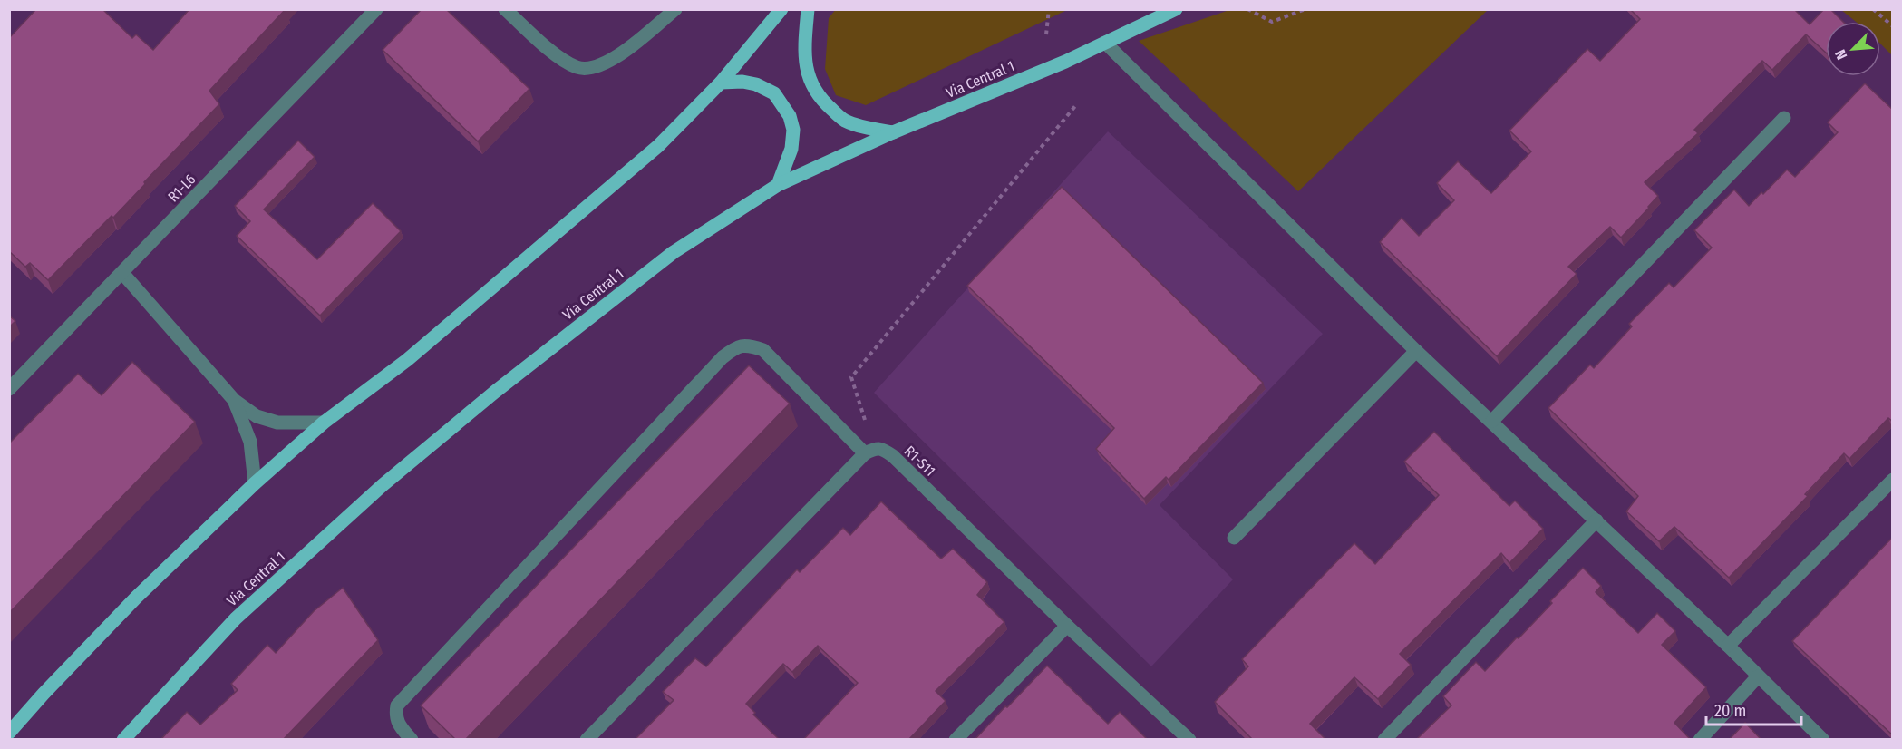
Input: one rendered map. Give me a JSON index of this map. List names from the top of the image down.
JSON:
{
  "streets": {
    "main road": ["Via Central 1"],
    "street": ["R1-L6", "R1-S11"]
  },
  "scale_bar": "20 m",
  "north": "bottom left"
}
